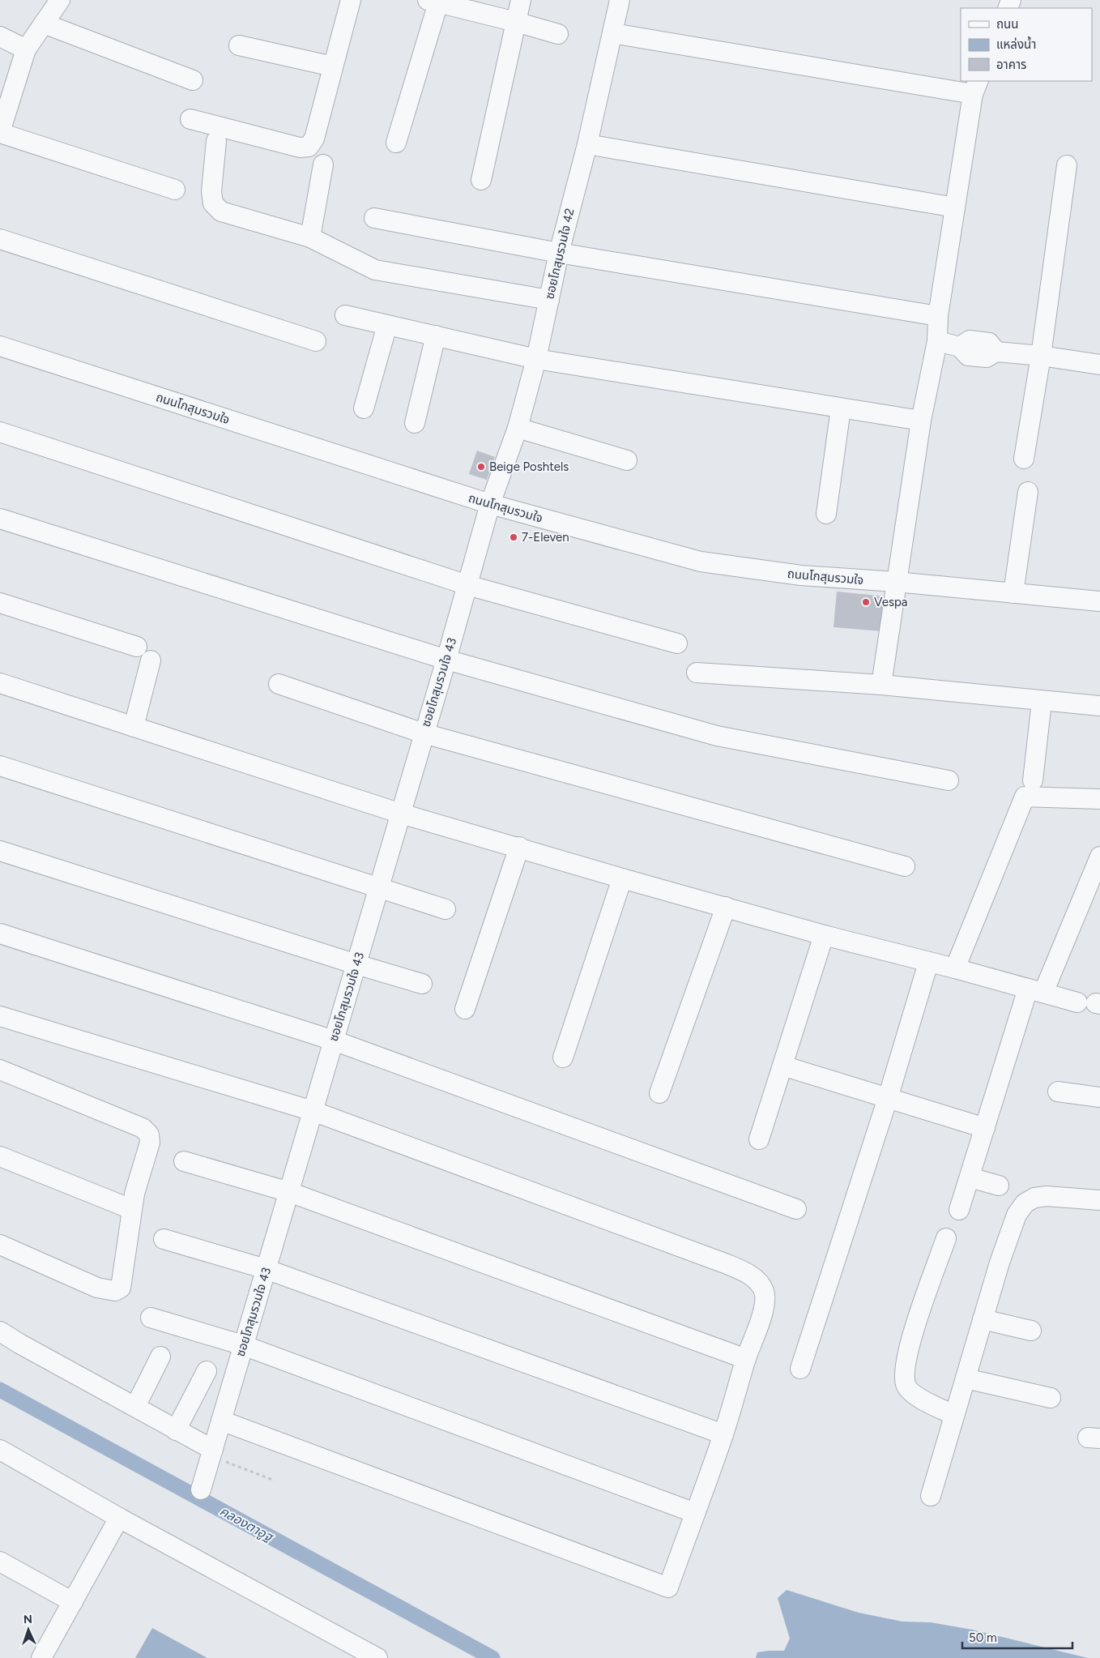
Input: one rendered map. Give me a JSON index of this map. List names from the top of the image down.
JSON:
{
  "streets": {
    "street": ["ซอยโกสุมรวมใจ 42", "ถนนโกสุมรวมใจ", "ซอยโกสุมรวมใจ 43"]
  },
  "crossings": [
    ["ซอยโกสุมรวมใจ 42", "ถนนโกสุมรวมใจ"],
    ["ซอยโกสุมรวมใจ 42", "ซอยโกสุมรวมใจ 43"],
    ["ถนนโกสุมรวมใจ", "ซอยโกสุมรวมใจ 43"]
  ],
  "water": ["คลองตาอูฐ"],
  "places": ["Beige Poshtels", "7-Eleven", "Vespa"],
  "legend": ["ถนน", "แหล่งน้ำ", "อาคาร"],
  "scale_bar": "50 m",
  "north": "top"
}
